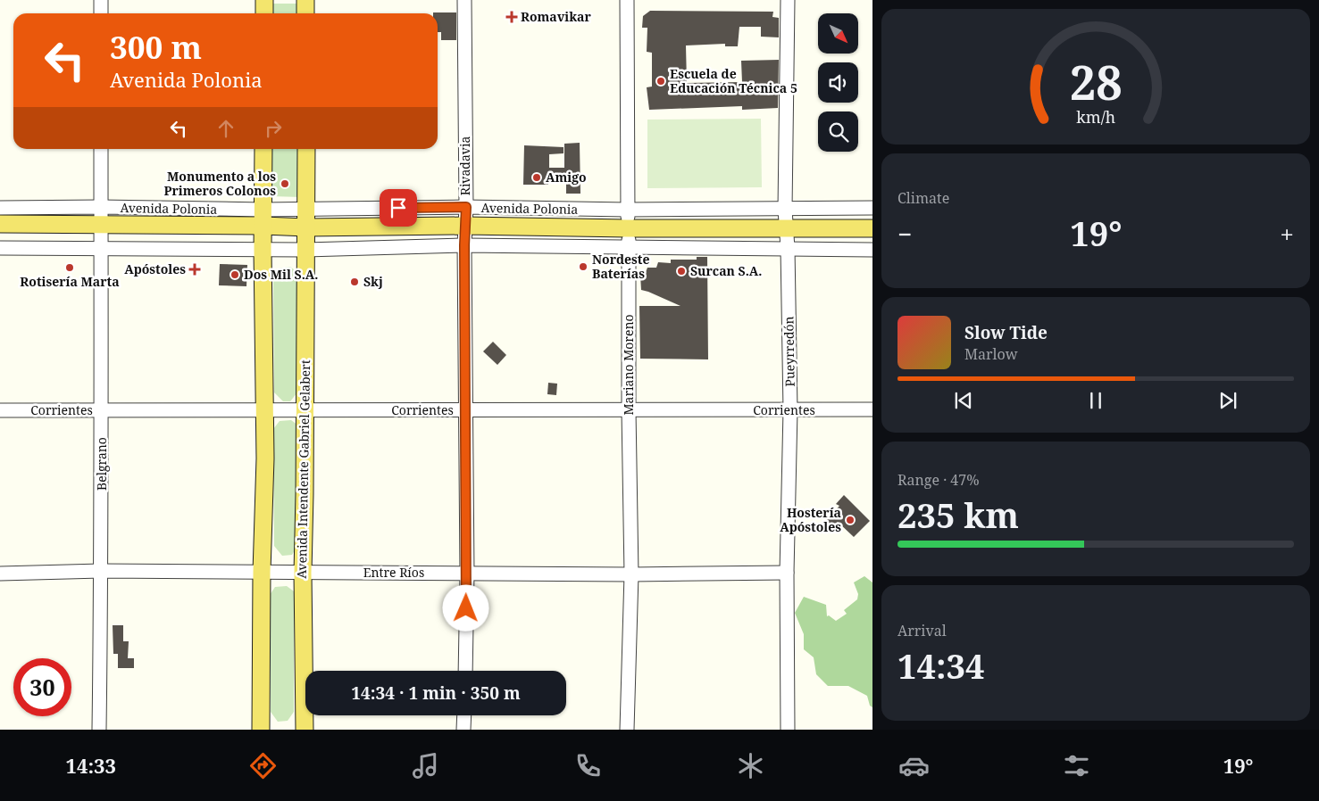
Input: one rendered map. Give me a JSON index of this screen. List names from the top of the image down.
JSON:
{
  "streets": {
    "main road": ["Avenida Polonia", "Avenida Intendente Gabriel Gelabert"],
    "street": [
      "Rivadavia",
      "Pueyrredón",
      "Mariano Moreno",
      "Corrientes",
      "Belgrano",
      "Entre Ríos"
    ]
  },
  "crossings": [
    ["Rivadavia", "Avenida Polonia"],
    ["Rivadavia", "Corrientes"],
    ["Rivadavia", "Entre Ríos"],
    ["Avenida Polonia", "Pueyrredón"],
    ["Avenida Polonia", "Mariano Moreno"],
    ["Avenida Polonia", "Belgrano"],
    ["Avenida Polonia", "Avenida Intendente Gabriel Gelabert"],
    ["Pueyrredón", "Corrientes"],
    ["Pueyrredón", "Entre Ríos"],
    ["Mariano Moreno", "Corrientes"],
    ["Mariano Moreno", "Entre Ríos"],
    ["Corrientes", "Belgrano"],
    ["Corrientes", "Avenida Intendente Gabriel Gelabert"],
    ["Belgrano", "Entre Ríos"],
    ["Avenida Intendente Gabriel Gelabert", "Entre Ríos"]
  ],
  "places": {
    "health": ["Romavikar", "Apóstoles"],
    "other": [
      "Escuela de Educación Técnica 5",
      "Amigo",
      "Monumento a los Primeros Colonos",
      "Nordeste Baterías",
      "Rotisería Marta",
      "Surcan S.A.",
      "Dos Mil S.A.",
      "Skj",
      "Hostería Apóstoles"
    ]
  },
  "north": "bottom right",
  "page": {
    "turn": ["300 m", "Avenida Polonia"],
    "tile": [
      "Climate",
      ["Range · 47%", "235 km"],
      ["Arrival", "14:34"]
    ],
    "heat": ["−", "19°", "+"],
    "song": ["Slow Tide", "Marlow"],
    "limit": "30",
    "trip": "14:34 · 1 min · 350 m",
    "tabs": ["14:33", "19°"],
    "gauge": ["28", "km/h"]
  }
}
